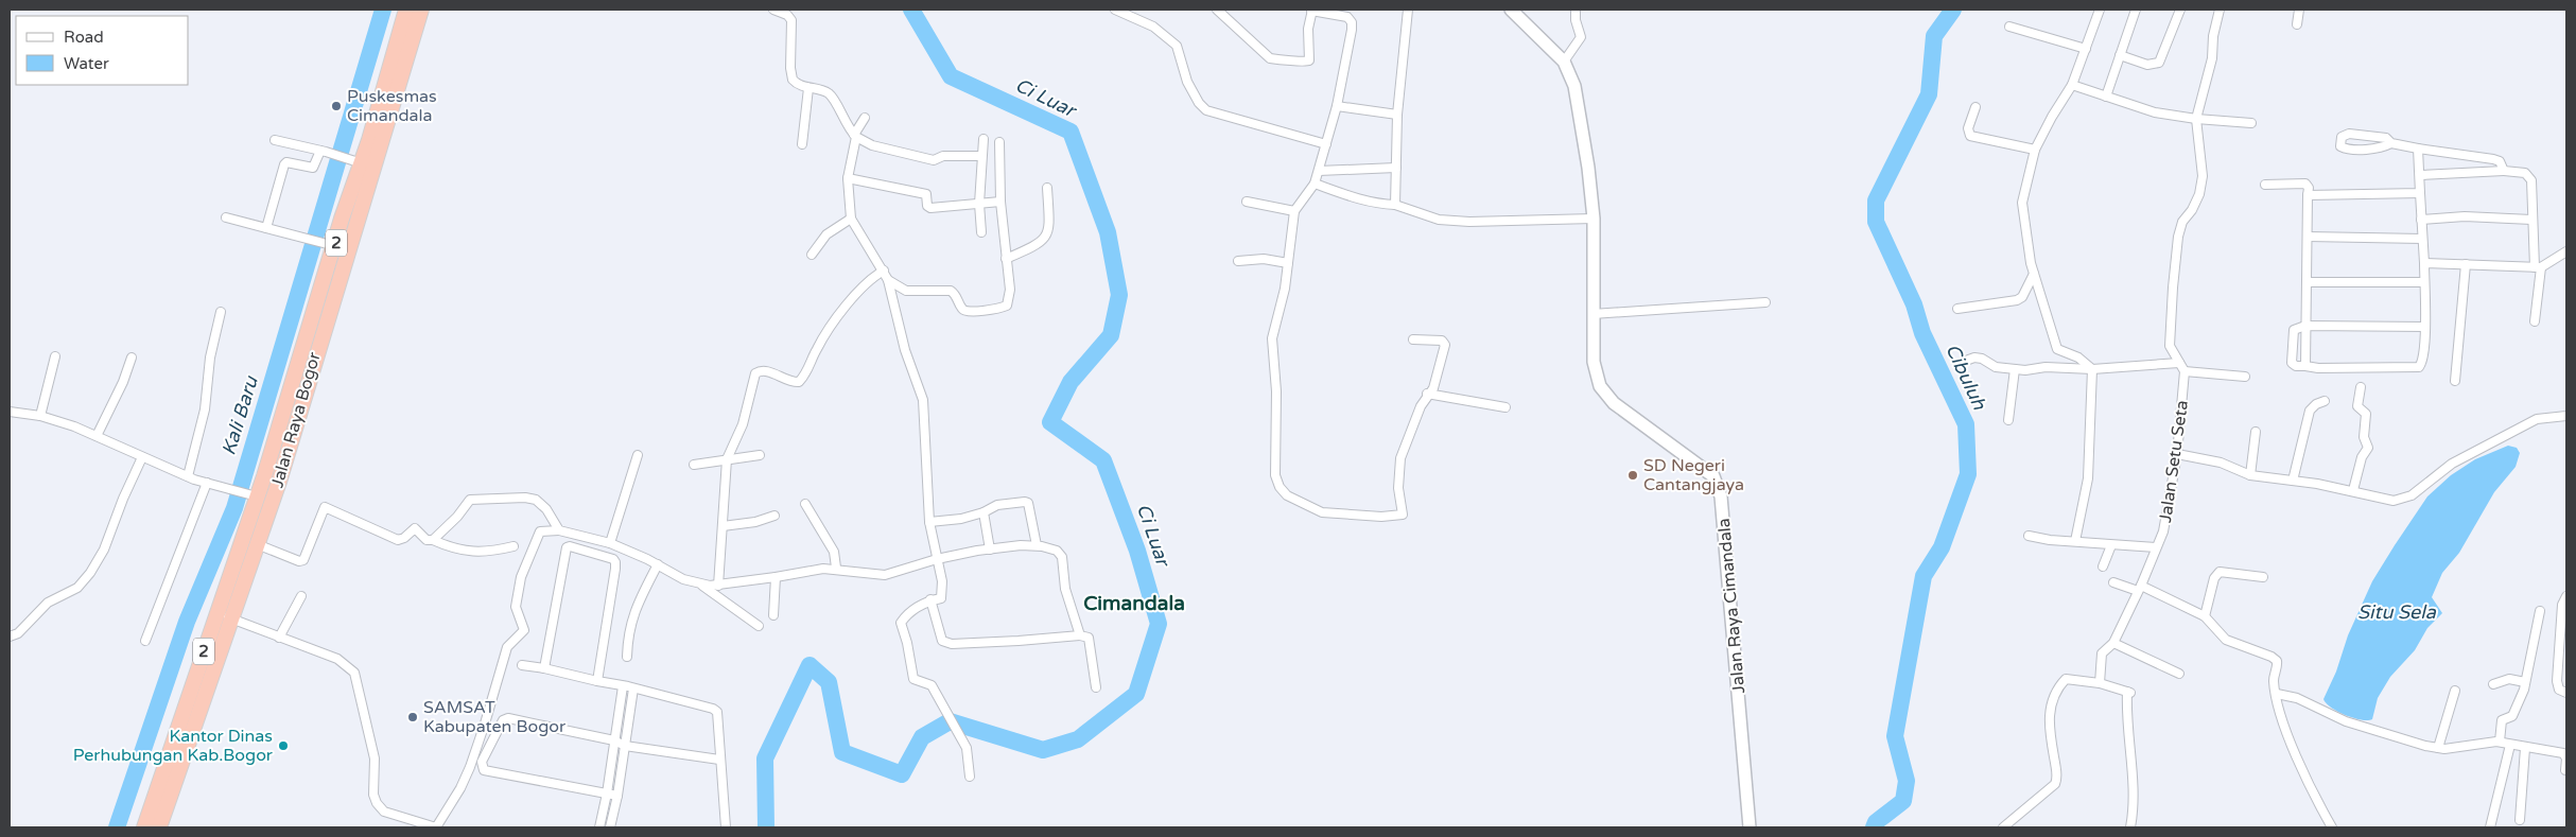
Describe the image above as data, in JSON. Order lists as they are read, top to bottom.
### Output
{
  "streets": {
    "highway": ["2", "Jalan Raya Bogor"],
    "street": ["Jalan Setu Seta", "Jalan Raya Cimandala"]
  },
  "districts": ["Cimandala"],
  "water": [
    "Ci Luar",
    "Cibuluh",
    "Kali Baru",
    "Situ Sela"
  ],
  "places": [
    "Puskesmas Cimandala",
    "SD Negeri Cantangjaya",
    "SAMSAT Kabupaten Bogor",
    "Kantor Dinas Perhubungan Kab.Bogor"
  ],
  "legend": ["Road", "Water"]
}
